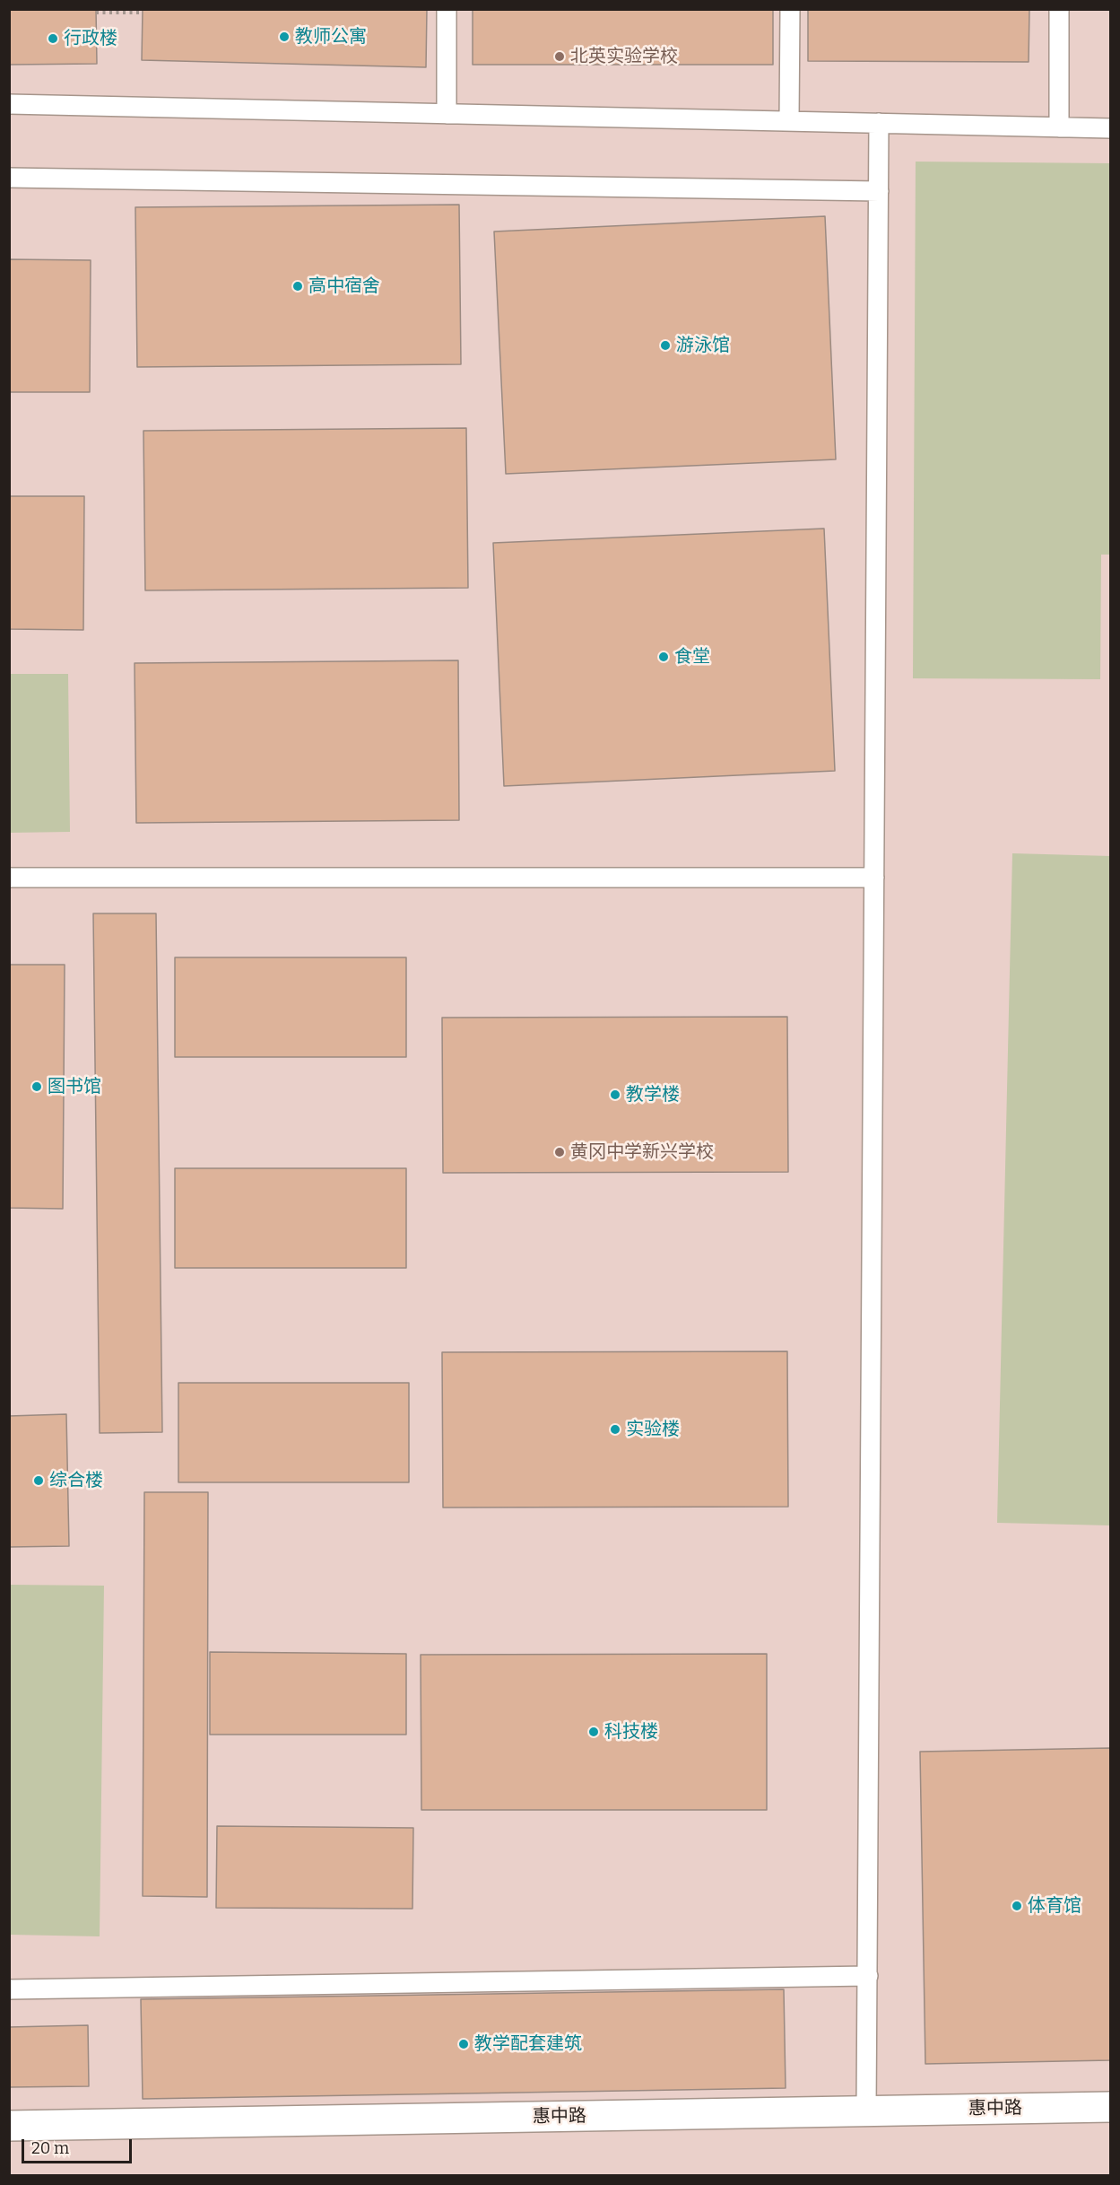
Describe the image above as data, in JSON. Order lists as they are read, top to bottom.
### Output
{
  "streets": {
    "street": ["惠中路"]
  },
  "places": [
    "教师公寓",
    "行政楼",
    "北英实验学校",
    "高中宿舍",
    "游泳馆",
    "食堂",
    "图书馆",
    "教学楼",
    "黄冈中学新兴学校",
    "实验楼",
    "综合楼",
    "科技楼",
    "体育馆",
    "教学配套建筑"
  ],
  "scale_bar": "20 m"
}
